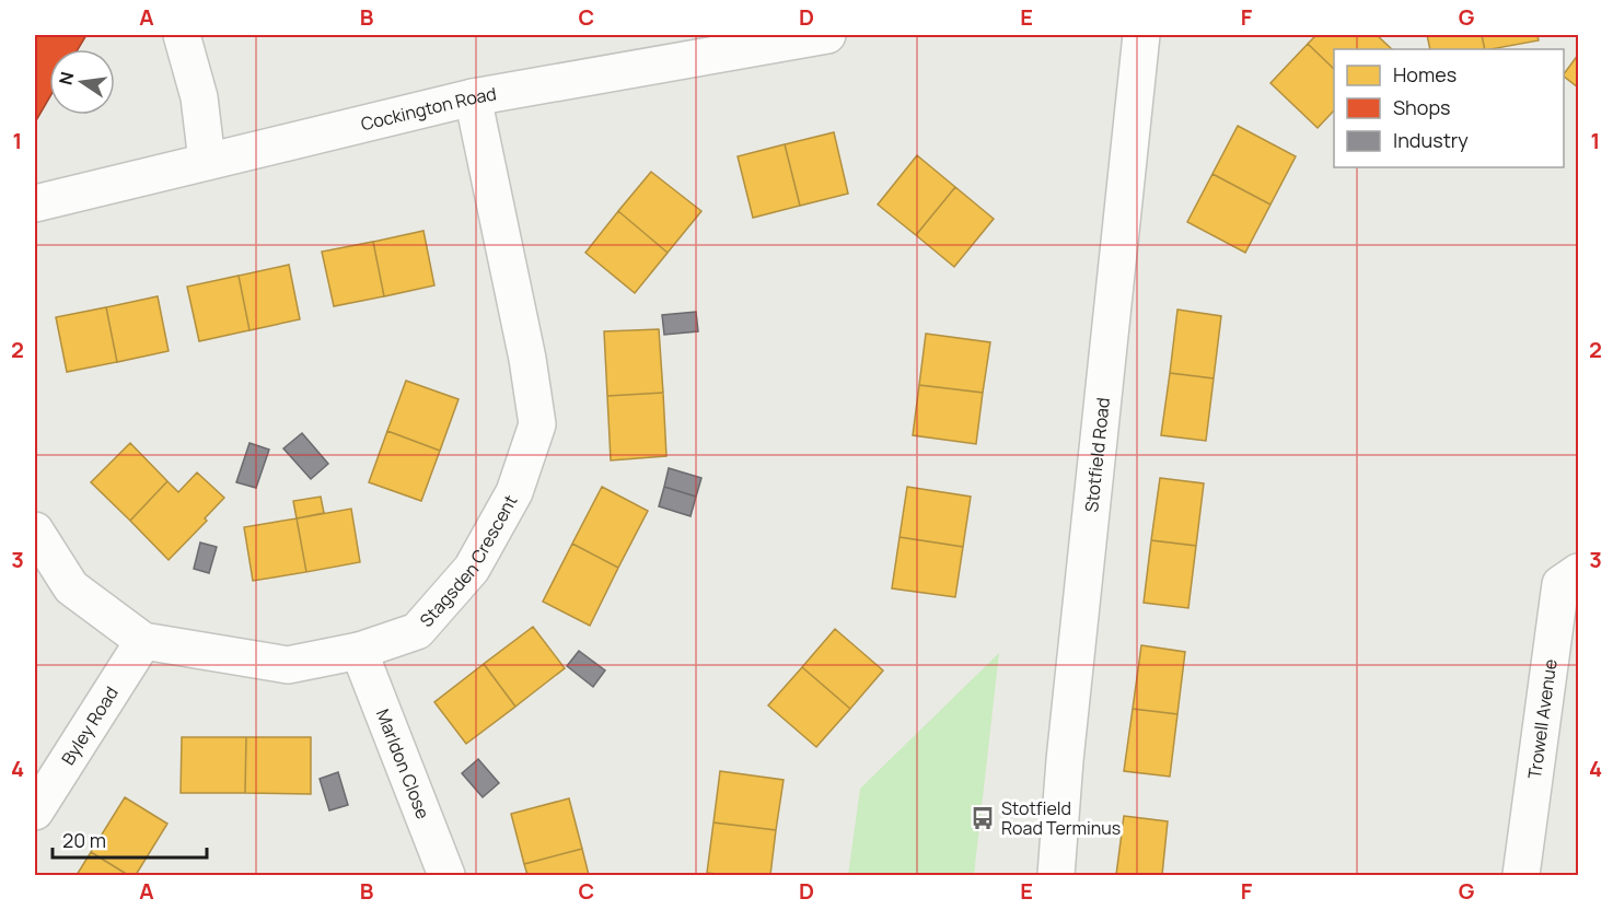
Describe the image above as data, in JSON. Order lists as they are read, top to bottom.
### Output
{
  "streets": {
    "street": [
      "Cockington Road",
      "Stotfield Road",
      "Stagsden Crescent",
      "Trowell Avenue",
      "Byley Road",
      "Marldon Close"
    ]
  },
  "crossings": [
    ["Cockington Road", "Stagsden Crescent"],
    ["Stagsden Crescent", "Byley Road"],
    ["Stagsden Crescent", "Marldon Close"]
  ],
  "places": {
    "bus stop": ["Stotfield Road Terminus"]
  },
  "legend": ["Homes", "Shops", "Industry"],
  "scale_bar": "20 m",
  "north": "left",
  "grid": {
    "columns": [
      "A",
      "B",
      "C",
      "D",
      "E",
      "F",
      "G"
    ],
    "rows": [
      "1",
      "2",
      "3",
      "4"
    ]
  }
}
